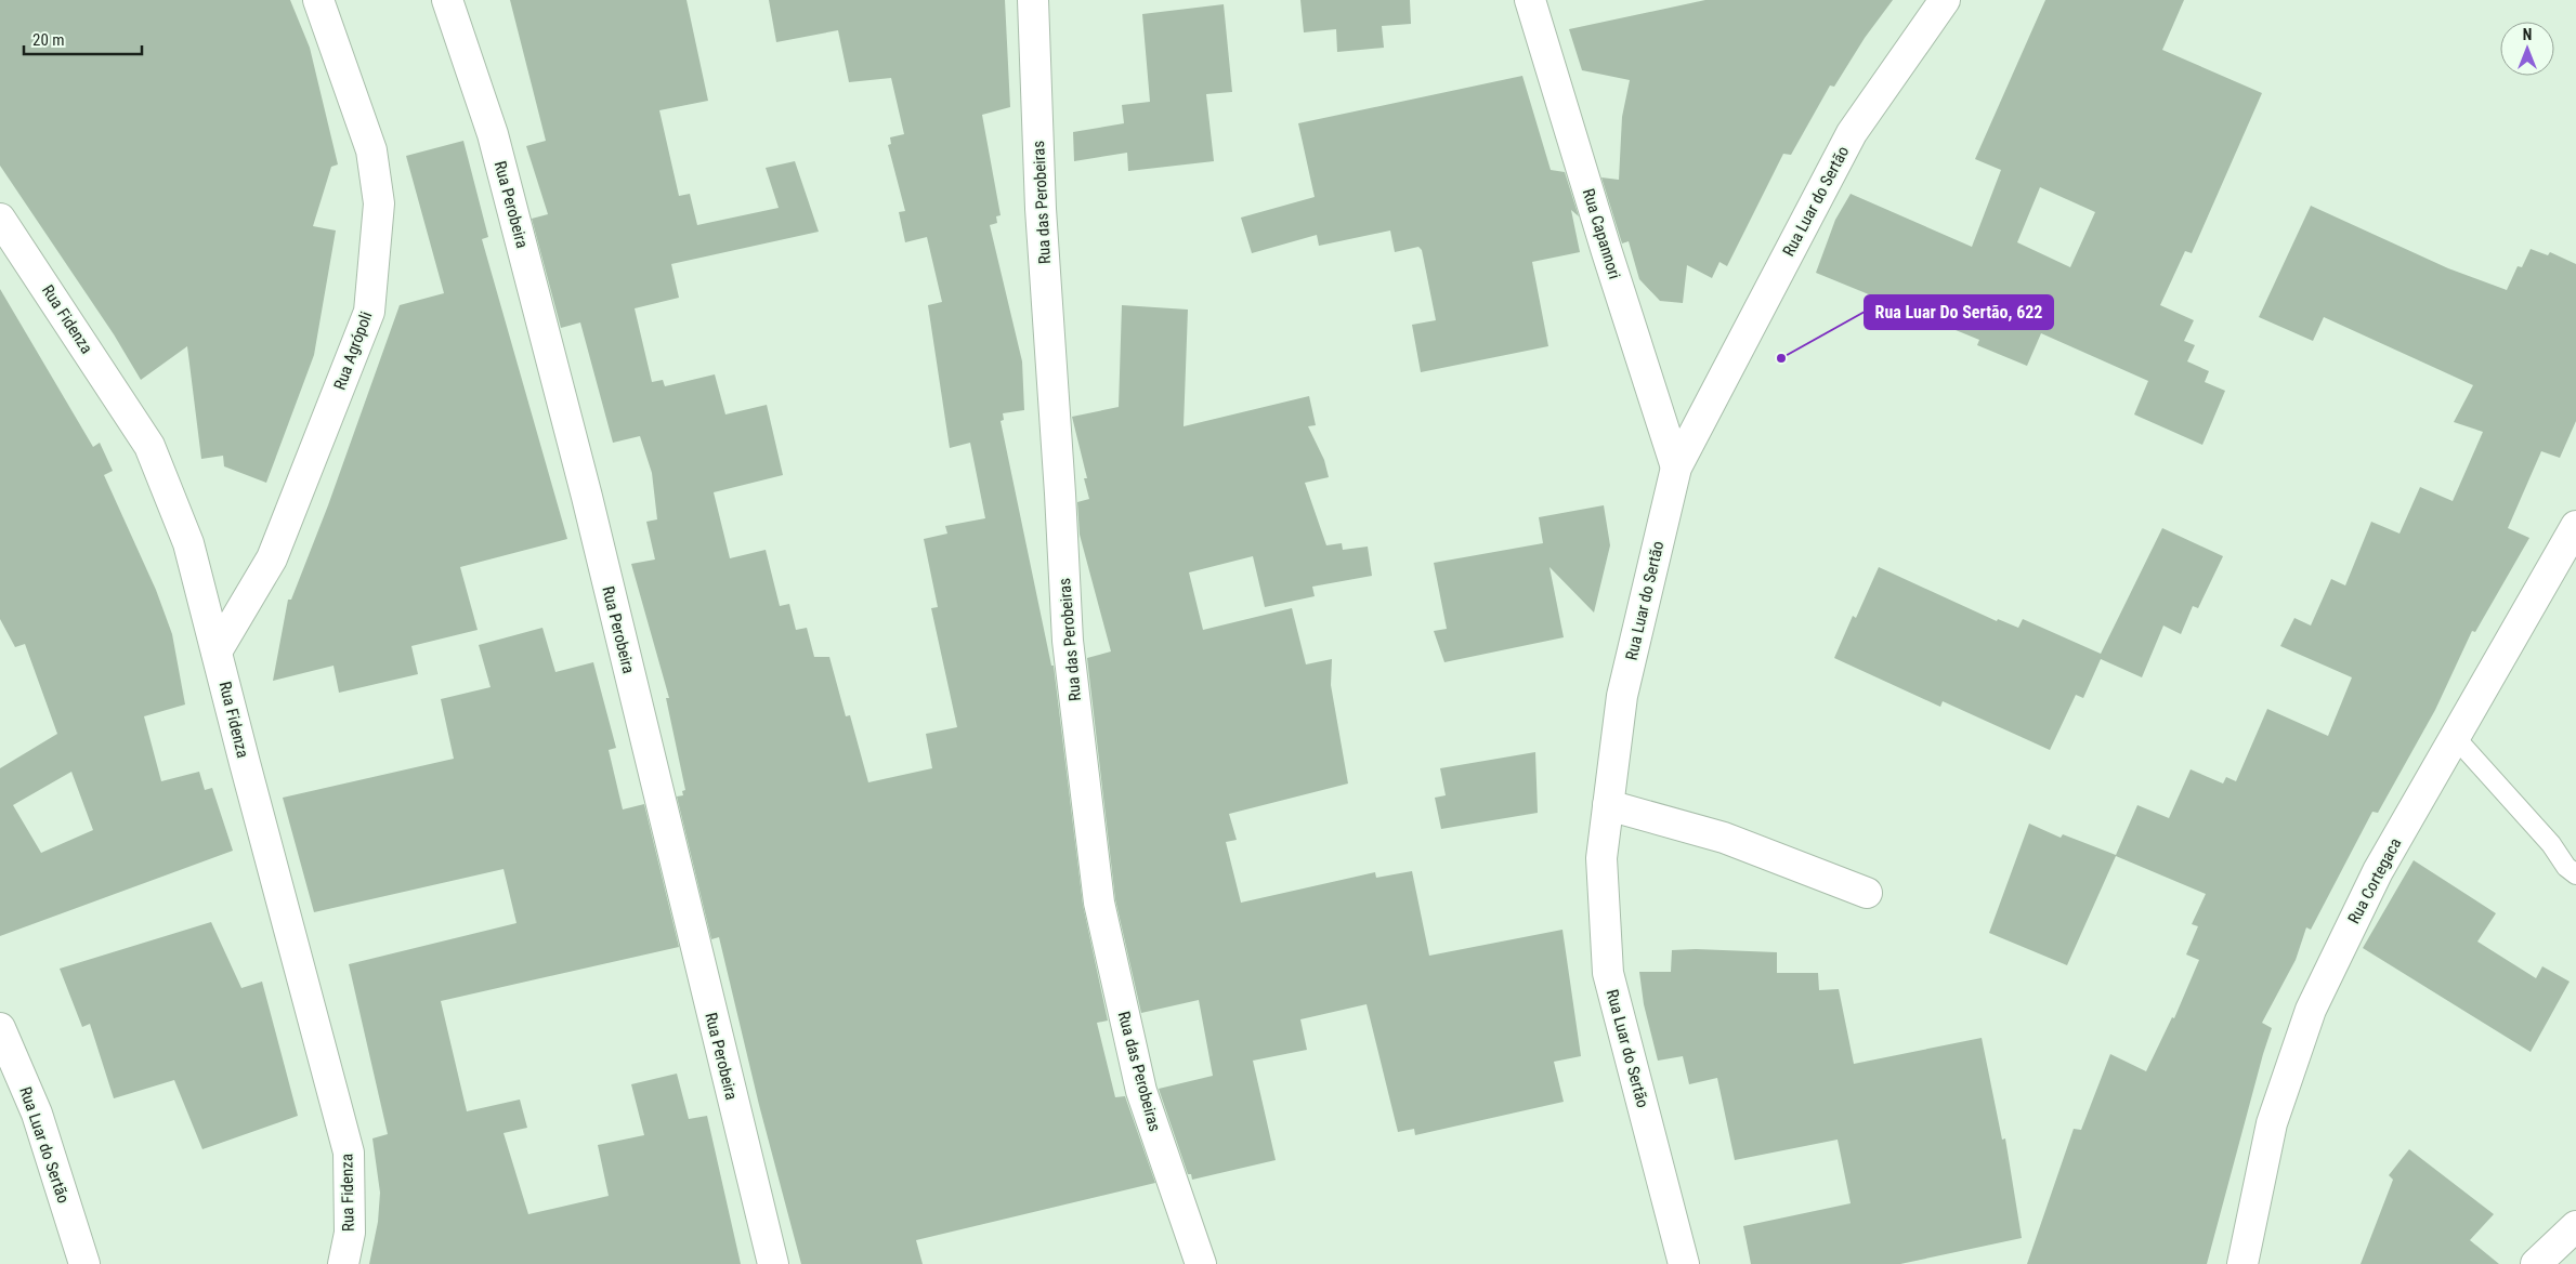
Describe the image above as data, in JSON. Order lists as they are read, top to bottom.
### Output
{
  "streets": {
    "street": [
      "Rua Luar do Sertão",
      "Rua das Perobeiras",
      "Rua Perobeira",
      "Rua Capannori",
      "Rua Fidenza",
      "Rua Agrópoli",
      "Rua Cortegaca"
    ]
  },
  "crossings": [
    ["Rua Luar do Sertão", "Rua Capannori"],
    ["Rua Fidenza", "Rua Agrópoli"]
  ],
  "places": ["Rua Luar Do Sertão, 622"],
  "scale_bar": "20 m",
  "north": "top"
}
